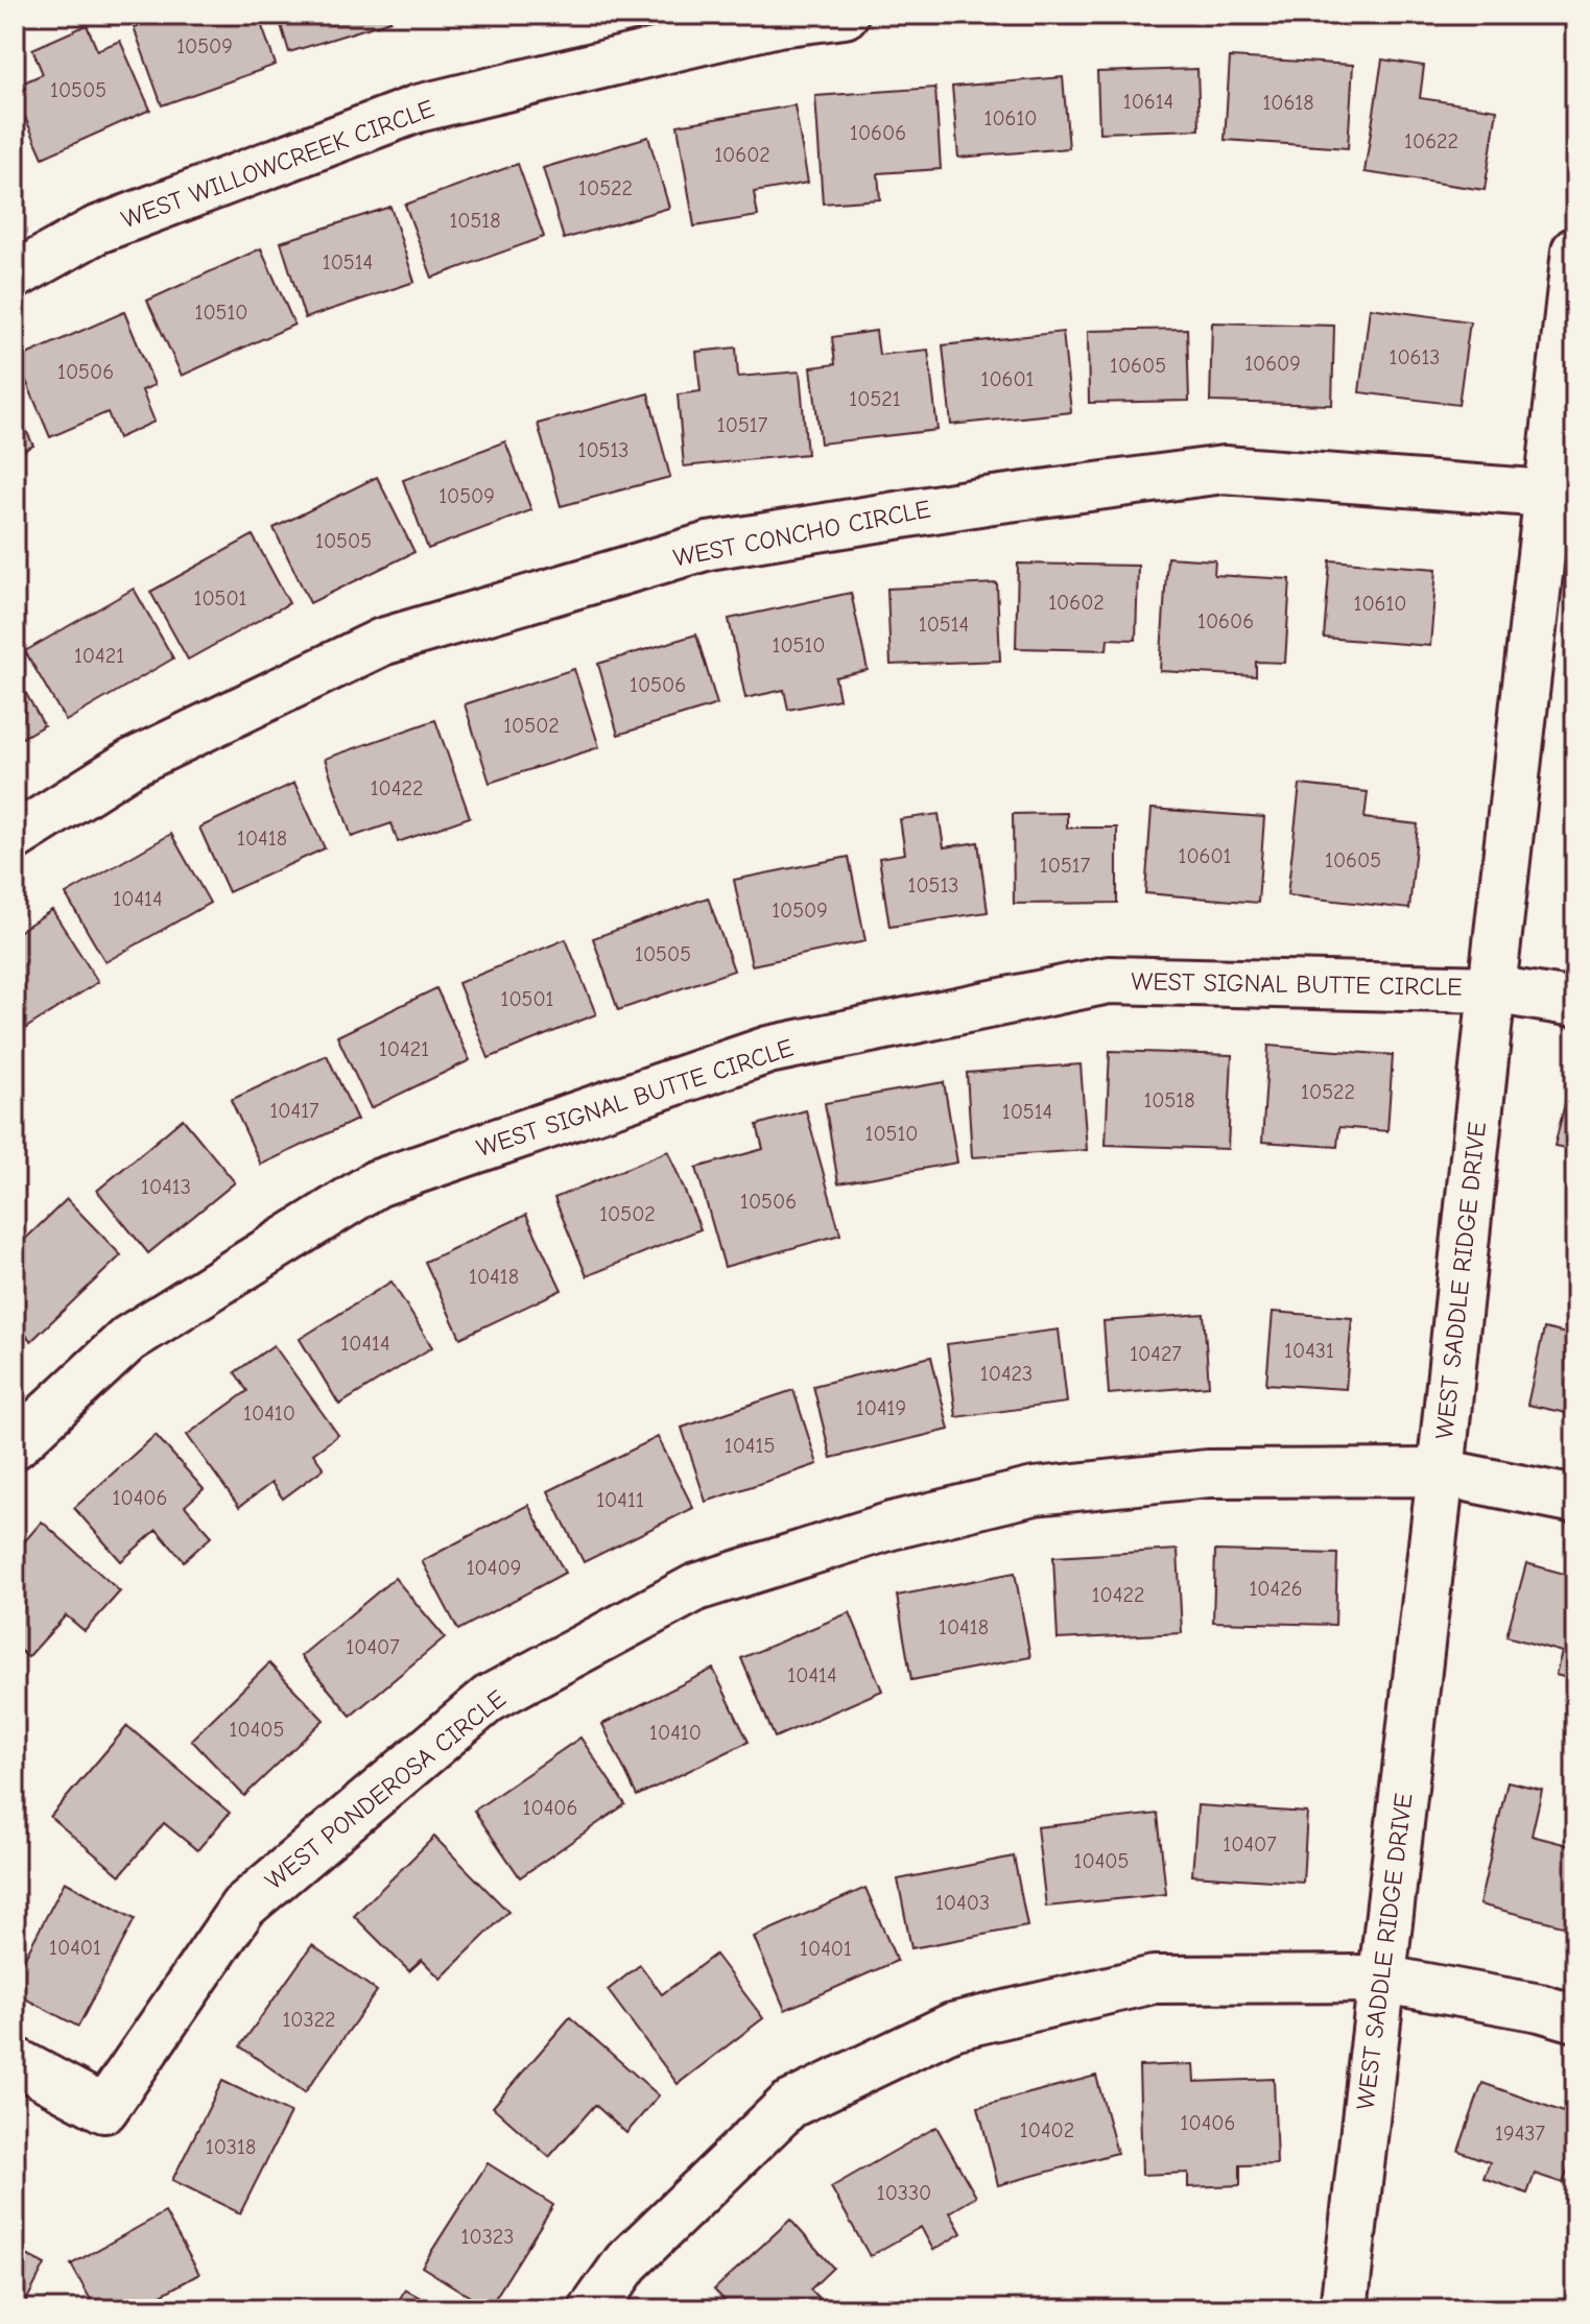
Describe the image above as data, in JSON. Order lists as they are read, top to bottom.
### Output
{
  "streets": {
    "street": [
      "WEST WILLOWCREEK CIRCLE",
      "WEST CONCHO CIRCLE",
      "WEST SIGNAL BUTTE CIRCLE",
      "WEST SADDLE RIDGE DRIVE",
      "WEST PONDEROSA CIRCLE"
    ]
  },
  "crossings": [
    ["WEST CONCHO CIRCLE", "WEST SADDLE RIDGE DRIVE"],
    ["WEST SIGNAL BUTTE CIRCLE", "WEST SADDLE RIDGE DRIVE"],
    ["WEST SADDLE RIDGE DRIVE", "WEST PONDEROSA CIRCLE"]
  ],
  "house_numbers": [
    "10509",
    "10505",
    "10614",
    "10618",
    "10610",
    "10606",
    "10622",
    "10602",
    "10522",
    "10518",
    "10514",
    "10510",
    "10613",
    "10609",
    "10605",
    "10506",
    "10601",
    "10521",
    "10517",
    "10513",
    "10509",
    "10505",
    "10501",
    "10602",
    "10610",
    "10606",
    "10514",
    "10510",
    "10421",
    "10506",
    "10502",
    "10422",
    "10418",
    "10601",
    "10605",
    "10517",
    "10513",
    "10414",
    "10509",
    "10505",
    "10501",
    "10421",
    "10522",
    "10518",
    "10417",
    "10514",
    "10510",
    "10413",
    "10506",
    "10502",
    "10418",
    "10414",
    "10431",
    "10427",
    "10423",
    "10419",
    "10410",
    "10415",
    "10406",
    "10411",
    "10409",
    "10426",
    "10422",
    "10418",
    "10407",
    "10414",
    "10405",
    "10410",
    "10406",
    "10407",
    "10405",
    "10403",
    "10401",
    "10401",
    "10322",
    "10406",
    "10402",
    "19437",
    "10318",
    "10330",
    "10323"
  ]
}
